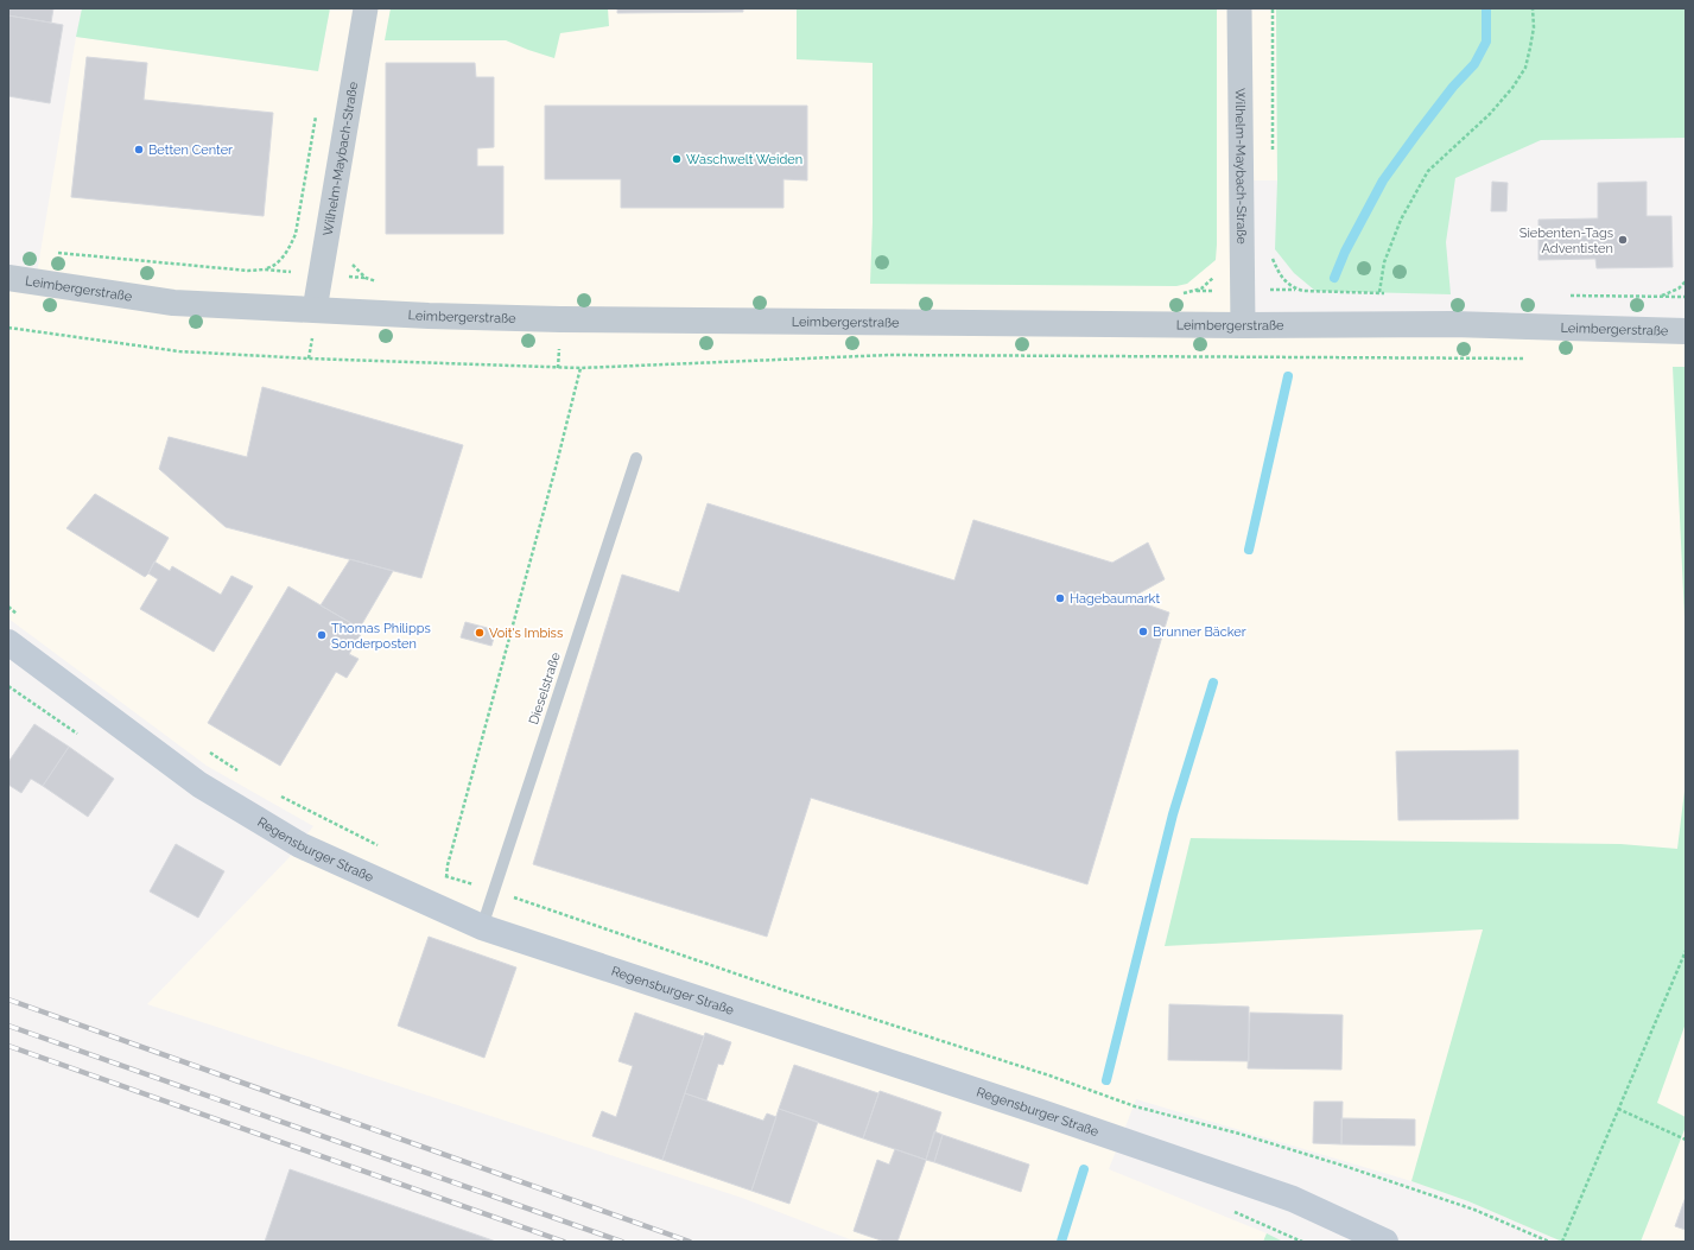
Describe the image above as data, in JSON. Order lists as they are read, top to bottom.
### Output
{
  "streets": {
    "main road": ["Regensburger Straße"],
    "street": ["Wilhelm-Maybach-Straße", "Leimbergerstraße"],
    "lane": ["Dieselstraße"]
  },
  "crossings": [
    ["Wilhelm-Maybach-Straße", "Leimbergerstraße"],
    ["Dieselstraße", "Regensburger Straße"]
  ],
  "places": [
    "Betten Center",
    "Waschwelt Weiden",
    "Siebenten-Tags Adventisten",
    "Hagebaumarkt",
    "Brunner Bäcker",
    "Voit's Imbiss",
    "Thomas Philipps Sonderposten"
  ]
}
